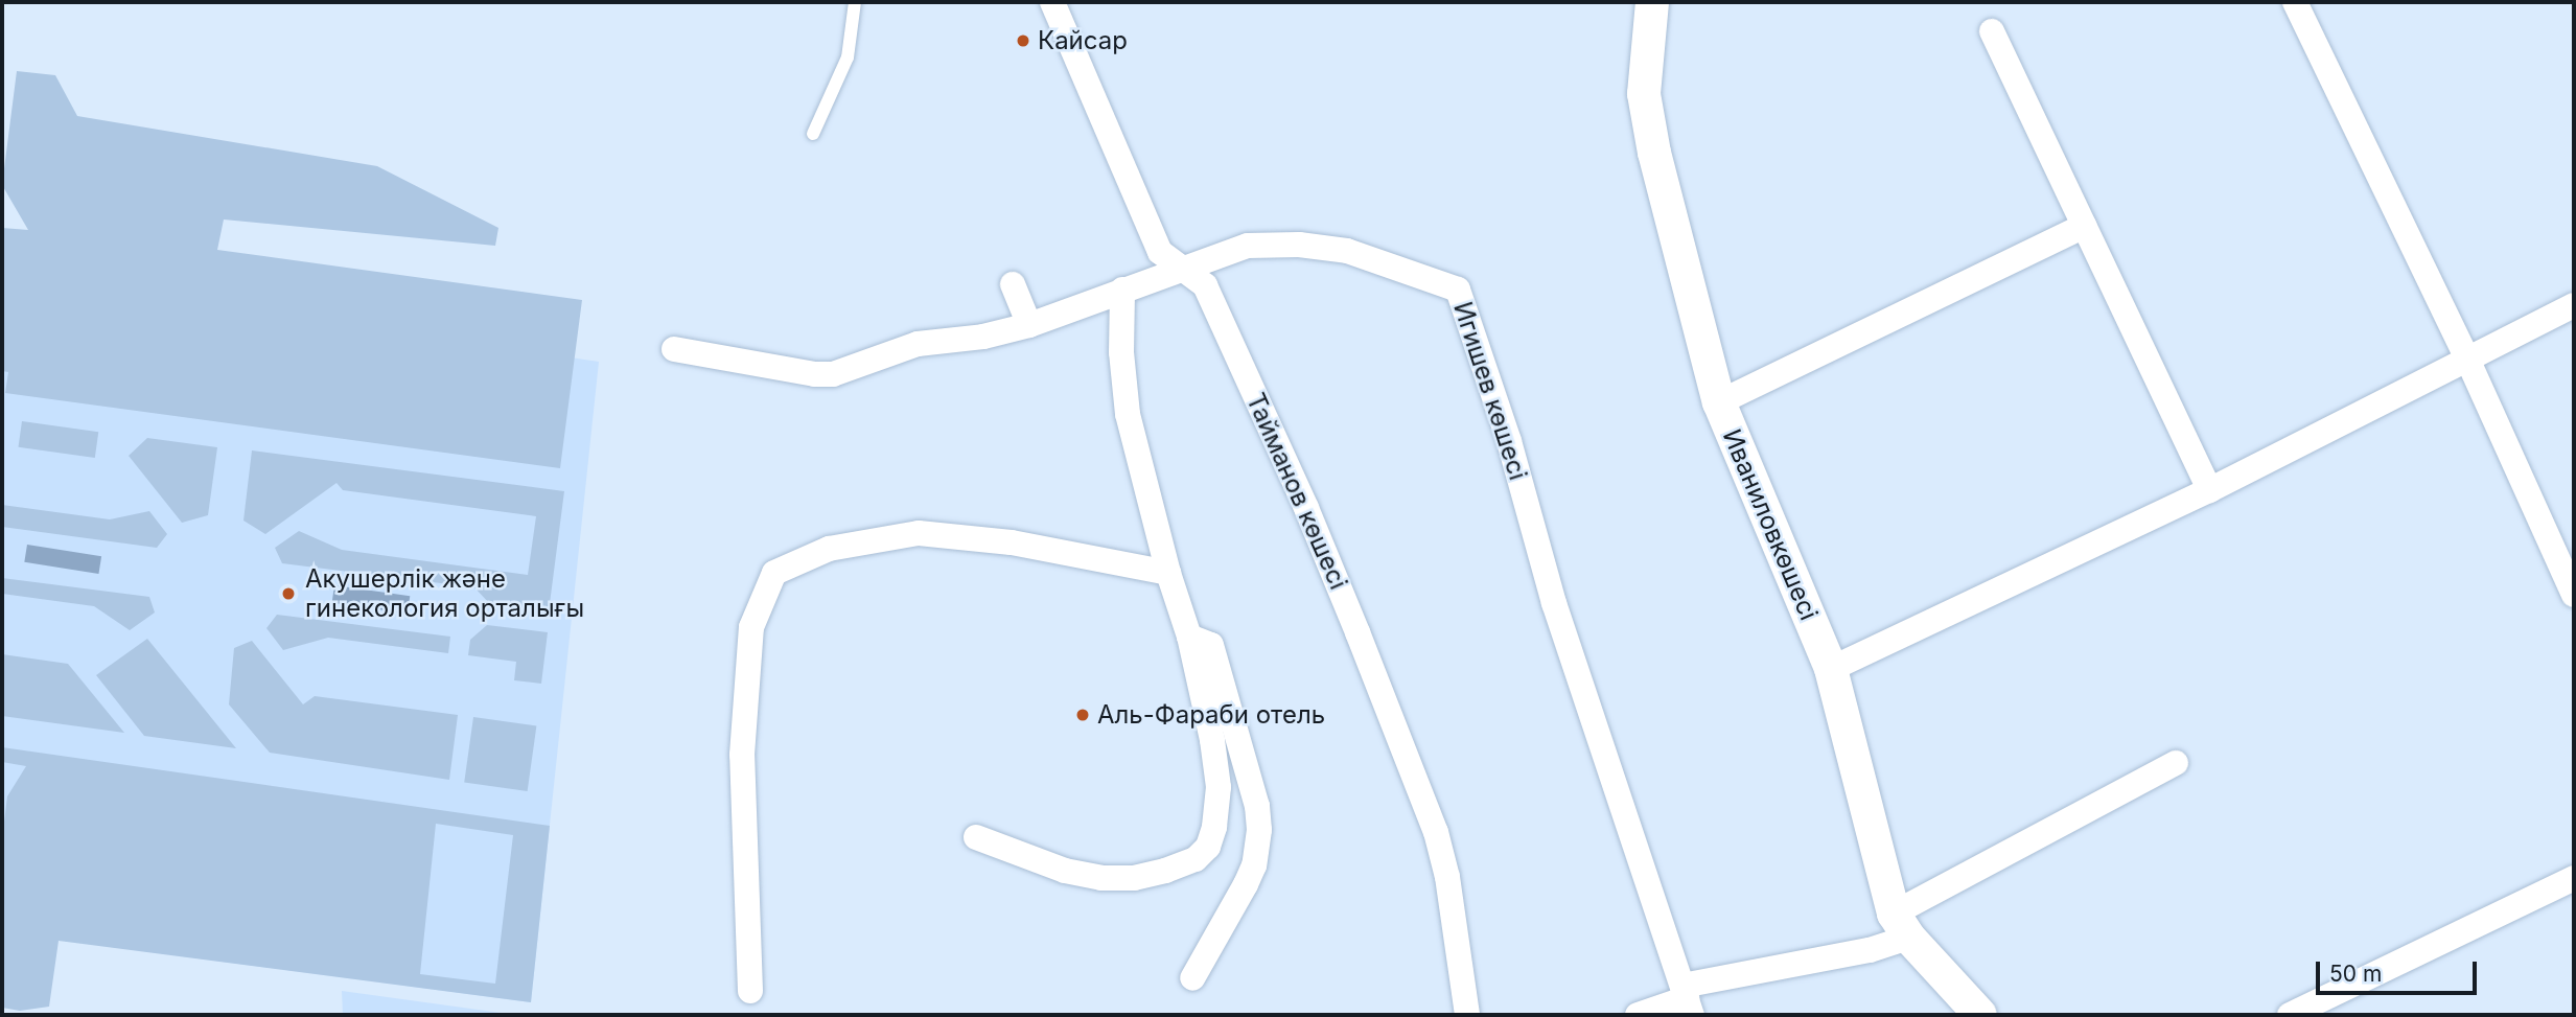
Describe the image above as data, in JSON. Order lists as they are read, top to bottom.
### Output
{
  "streets": {
    "street": ["Игишев көшесі", "Тайманов көшесі", "Иваниловкөшесі"]
  },
  "crossings": [
    ["Игишев көшесі", "Тайманов көшесі"]
  ],
  "places": ["Кайсар", "Акушерлік және гинекология орталығы", "Аль-Фараби отель"],
  "scale_bar": "50 m"
}
